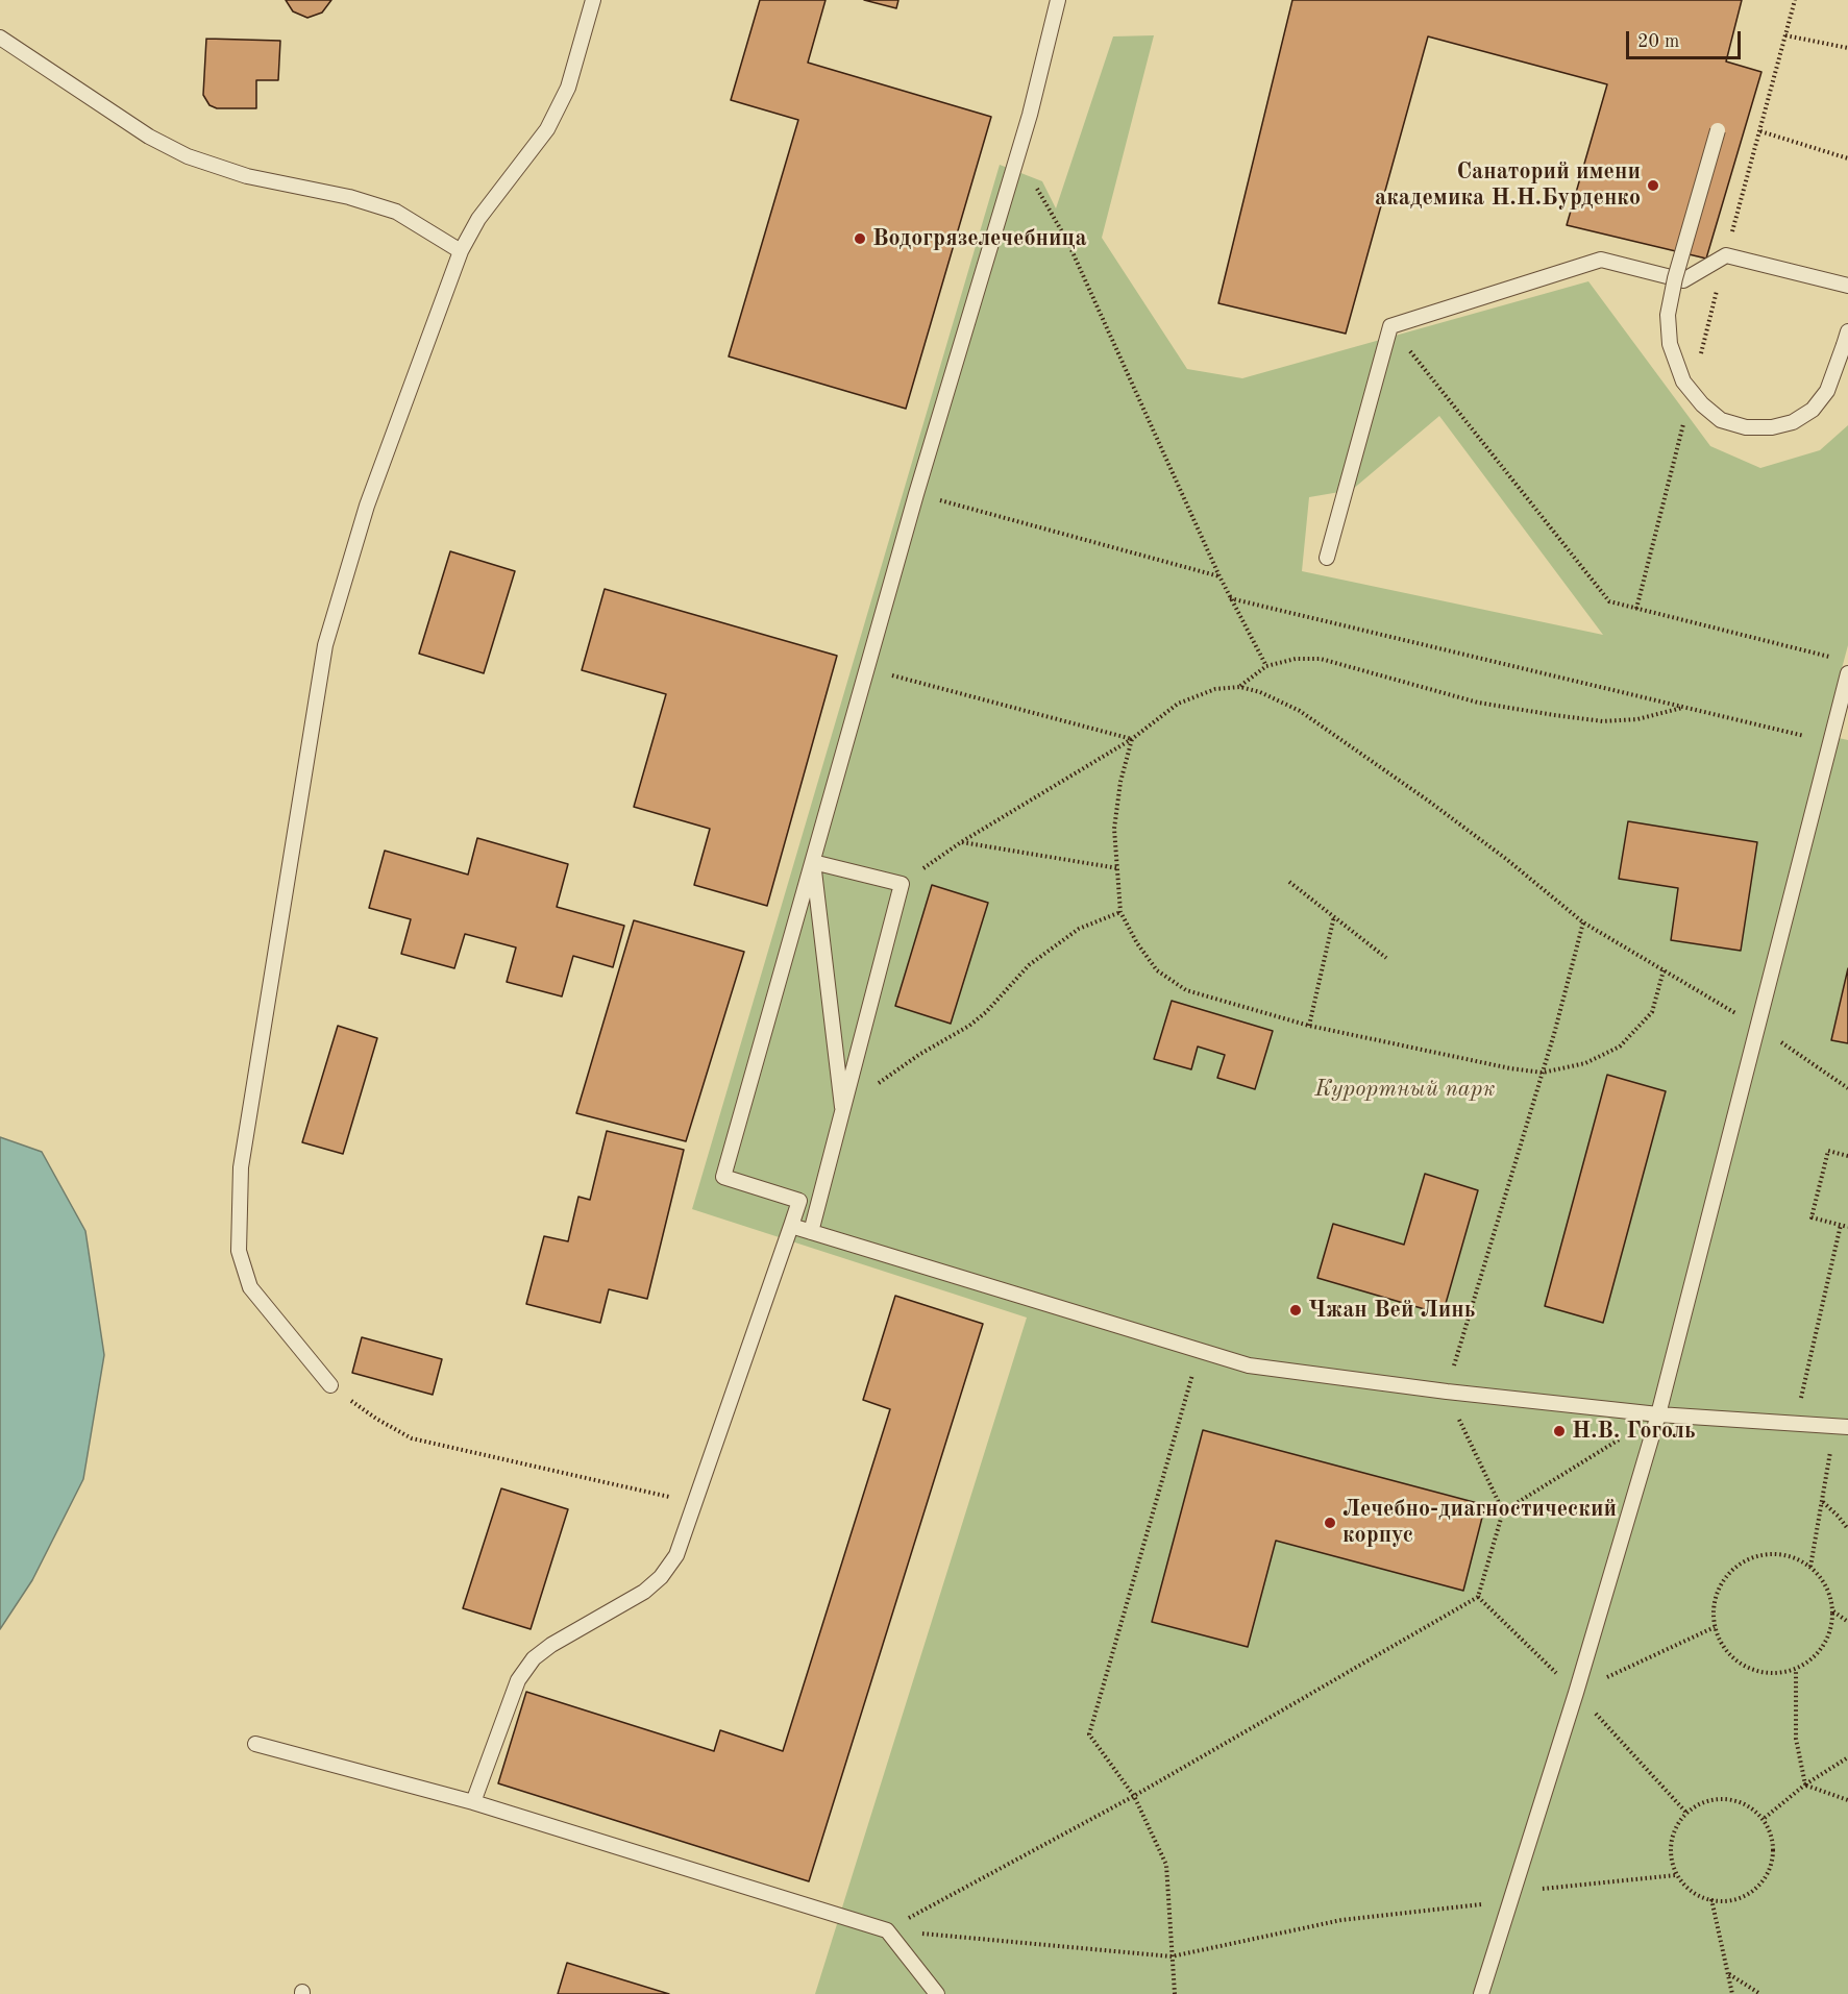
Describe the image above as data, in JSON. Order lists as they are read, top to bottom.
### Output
{
  "parks": ["Курортный парк"],
  "places": [
    "Санаторий имени академика Н.Н.Бурденко",
    "Водогрязелечебница",
    "Чжан Вей Линь",
    "Н.В. Гоголь",
    "Лечебно-диагностический корпус"
  ],
  "scale_bar": "20 m"
}
